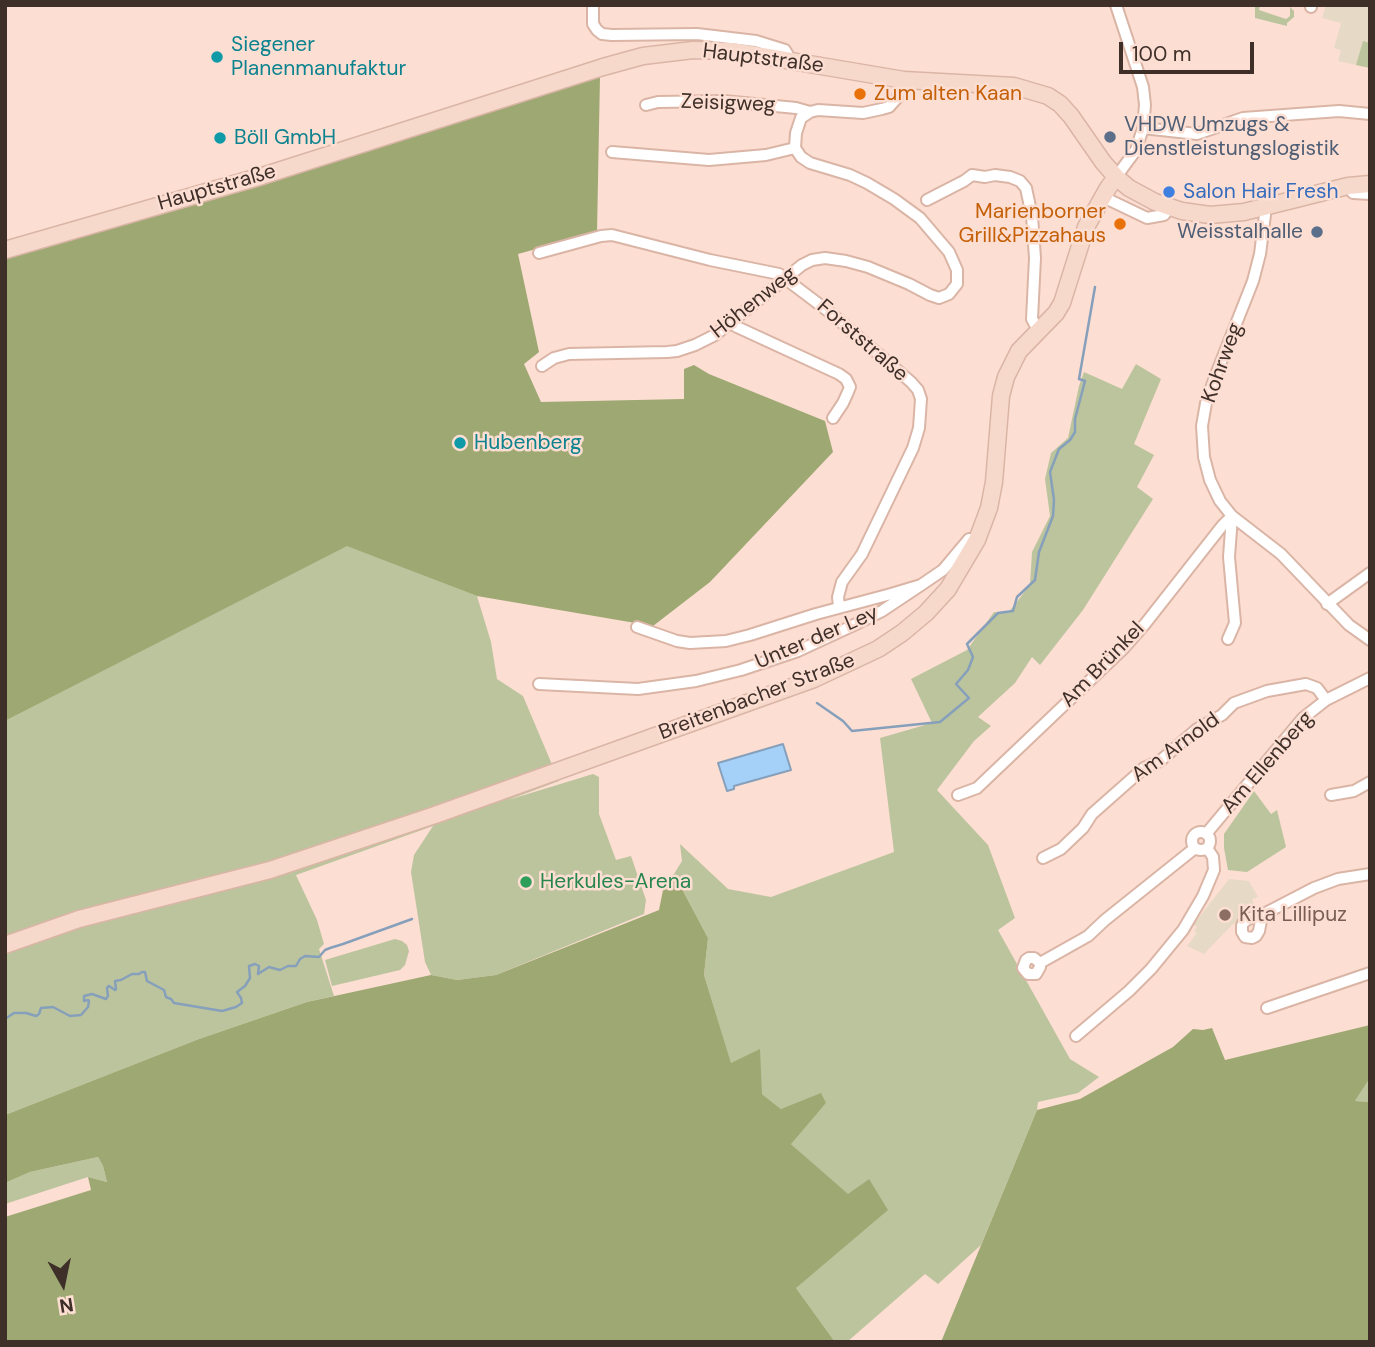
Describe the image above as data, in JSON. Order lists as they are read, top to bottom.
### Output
{
  "streets": {
    "street": [
      "Hauptstraße",
      "Zeisigweg",
      "Höhenweg",
      "Forststraße",
      "Kohrweg",
      "Unter der Ley",
      "Am Brünkel",
      "Breitenbacher Straße",
      "Am Arnold",
      "Am Ellenberg"
    ]
  },
  "crossings": [
    ["Hauptstraße", "Kohrweg"],
    ["Hauptstraße", "Breitenbacher Straße"],
    ["Höhenweg", "Forststraße"],
    ["Kohrweg", "Am Brünkel"],
    ["Unter der Ley", "Breitenbacher Straße"],
    ["Am Arnold", "Am Ellenberg"]
  ],
  "places": [
    "Siegener Planenmanufaktur",
    "Zum alten Kaan",
    "VHDW Umzugs & Dienstleistungslogistik",
    "Böll GmbH",
    "Salon Hair Fresh",
    "Marienborner Grill&Pizzahaus",
    "Weisstalhalle",
    "Hubenberg",
    "Herkules-Arena",
    "Kita Lillipuz"
  ],
  "scale_bar": "100 m",
  "north": "bottom"
}
